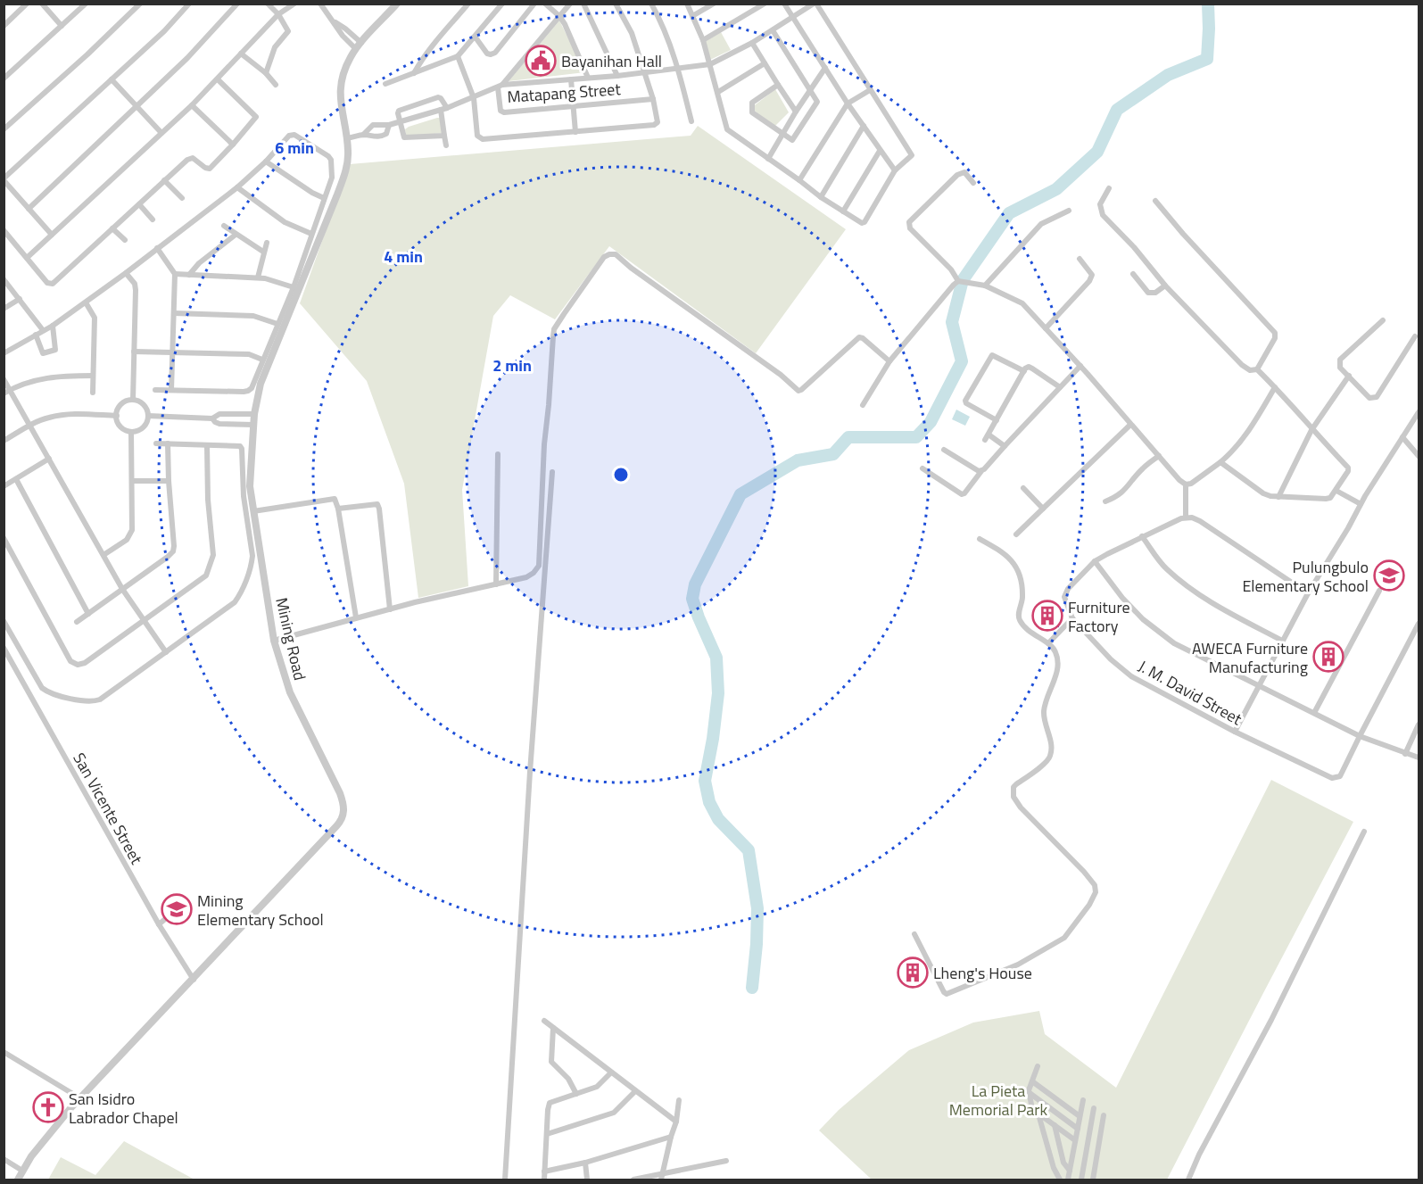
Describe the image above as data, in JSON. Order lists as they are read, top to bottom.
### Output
{
  "streets": {
    "street": [
      "Matapang Street",
      "Mining Road",
      "J. M. David Street",
      "San Vicente Street"
    ]
  },
  "crossings": [
    ["Mining Road", "San Vicente Street"]
  ],
  "parks": ["La Pieta Memorial Park"],
  "places": {
    "public building": ["Bayanihan Hall"],
    "school or university": ["Pulungbulo Elementary School", "Mining Elementary School"],
    "building": ["Furniture Factory", "AWECA Furniture Manufacturing", "Lheng's House"],
    "church": ["San Isidro Labrador Chapel"]
  },
  "rings": ["6 min", "4 min", "2 min"]
}
